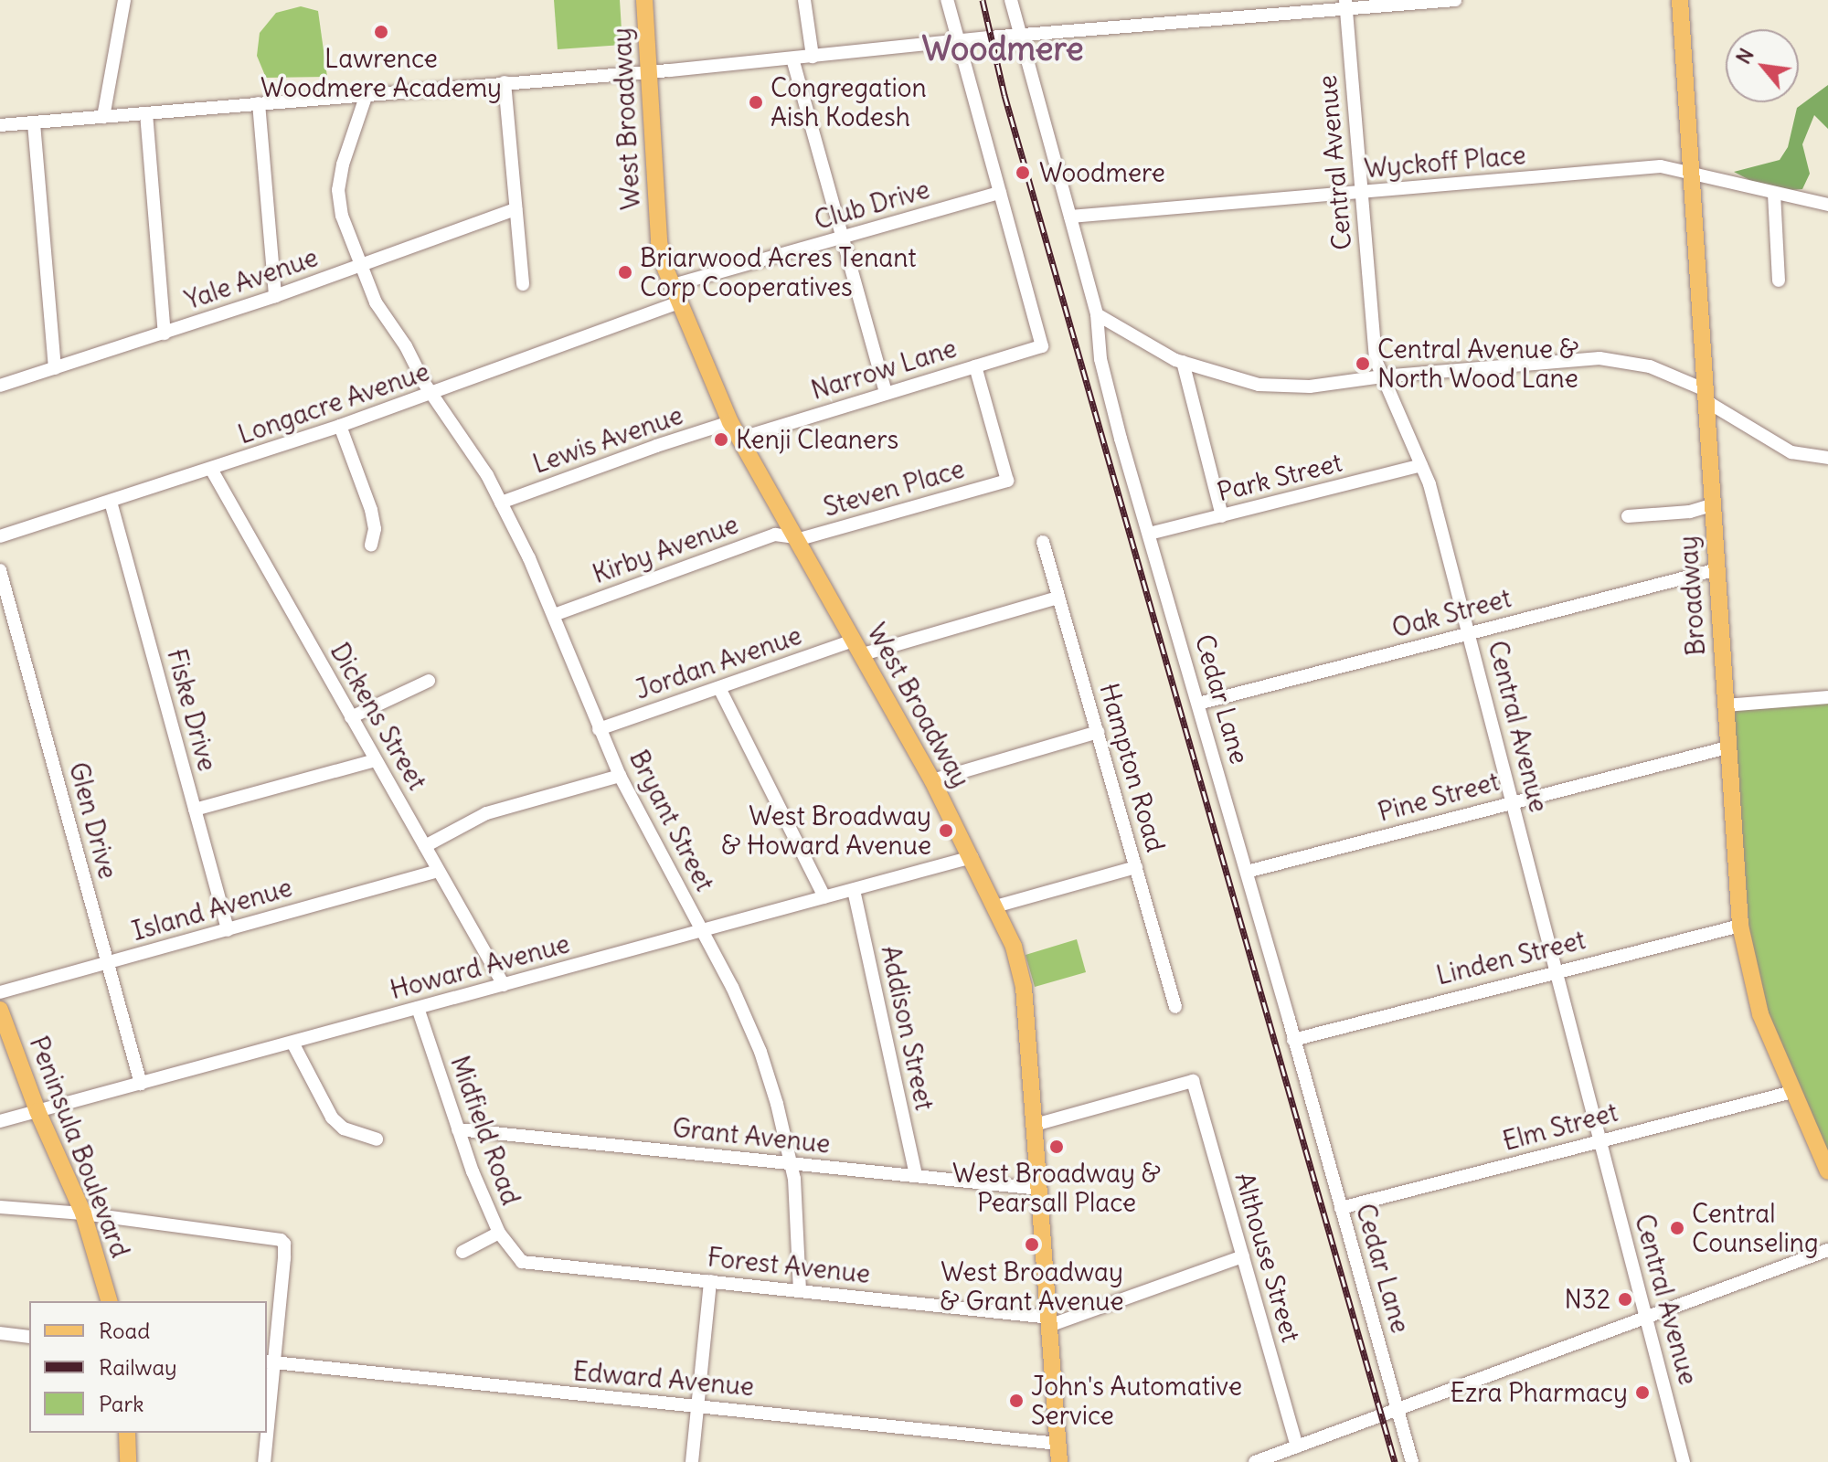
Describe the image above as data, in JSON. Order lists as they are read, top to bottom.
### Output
{
  "streets": {
    "main road": ["West Broadway", "Broadway", "Peninsula Boulevard"],
    "street": [
      "Wyckoff Place",
      "Central Avenue",
      "Club Drive",
      "Yale Avenue",
      "Narrow Lane",
      "Longacre Avenue",
      "Lewis Avenue",
      "Park Street",
      "Steven Place",
      "Kirby Avenue",
      "Oak Street",
      "Jordan Avenue",
      "Cedar Lane",
      "Fiske Drive",
      "Dickens Street",
      "Hampton Road",
      "Pine Street",
      "Glen Drive",
      "Bryant Street",
      "Island Avenue",
      "Linden Street",
      "Howard Avenue",
      "Addison Street",
      "Elm Street",
      "Midfield Road",
      "Grant Avenue",
      "Althouse Street",
      "Forest Avenue",
      "Edward Avenue"
    ]
  },
  "crossings": [
    ["West Broadway", "Club Drive"],
    ["West Broadway", "Narrow Lane"],
    ["West Broadway", "Longacre Avenue"],
    ["West Broadway", "Lewis Avenue"],
    ["West Broadway", "Steven Place"],
    ["West Broadway", "Kirby Avenue"],
    ["West Broadway", "Jordan Avenue"],
    ["West Broadway", "Howard Avenue"],
    ["West Broadway", "Grant Avenue"],
    ["West Broadway", "Althouse Street"],
    ["West Broadway", "Forest Avenue"],
    ["West Broadway", "Edward Avenue"],
    ["Wyckoff Place", "Central Avenue"],
    ["Wyckoff Place", "Broadway"],
    ["Wyckoff Place", "Cedar Lane"],
    ["Central Avenue", "Park Street"],
    ["Central Avenue", "Oak Street"],
    ["Central Avenue", "Pine Street"],
    ["Central Avenue", "Linden Street"],
    ["Central Avenue", "Elm Street"],
    ["Club Drive", "Narrow Lane"],
    ["Yale Avenue", "Bryant Street"],
    ["Narrow Lane", "Steven Place"],
    ["Longacre Avenue", "Fiske Drive"],
    ["Longacre Avenue", "Dickens Street"],
    ["Longacre Avenue", "Bryant Street"],
    ["Lewis Avenue", "Bryant Street"],
    ["Park Street", "Cedar Lane"],
    ["Steven Place", "Kirby Avenue"],
    ["Kirby Avenue", "Bryant Street"],
    ["Broadway", "Oak Street"],
    ["Broadway", "Pine Street"],
    ["Broadway", "Linden Street"],
    ["Broadway", "Elm Street"],
    ["Oak Street", "Cedar Lane"],
    ["Jordan Avenue", "Hampton Road"],
    ["Jordan Avenue", "Bryant Street"],
    ["Cedar Lane", "Pine Street"],
    ["Cedar Lane", "Linden Street"],
    ["Cedar Lane", "Elm Street"],
    ["Fiske Drive", "Island Avenue"],
    ["Dickens Street", "Island Avenue"],
    ["Dickens Street", "Howard Avenue"],
    ["Glen Drive", "Island Avenue"],
    ["Glen Drive", "Howard Avenue"],
    ["Bryant Street", "Howard Avenue"],
    ["Bryant Street", "Grant Avenue"],
    ["Bryant Street", "Forest Avenue"],
    ["Howard Avenue", "Addison Street"],
    ["Howard Avenue", "Midfield Road"],
    ["Howard Avenue", "Peninsula Boulevard"],
    ["Addison Street", "Grant Avenue"],
    ["Midfield Road", "Grant Avenue"],
    ["Midfield Road", "Forest Avenue"]
  ],
  "districts": ["Woodmere"],
  "places": [
    "Lawrence Woodmere Academy",
    "Congregation Aish Kodesh",
    "Woodmere",
    "Briarwood Acres Tenant Corp Cooperatives",
    "Central Avenue & North Wood Lane",
    "Kenji Cleaners",
    "West Broadway & Howard Avenue",
    "West Broadway & Pearsall Place",
    "Central Counseling",
    "West Broadway & Grant Avenue",
    "N32",
    "Ezra Pharmacy",
    "John's Automative Service"
  ],
  "legend": ["Road", "Railway", "Park"],
  "north": "top left"
}
